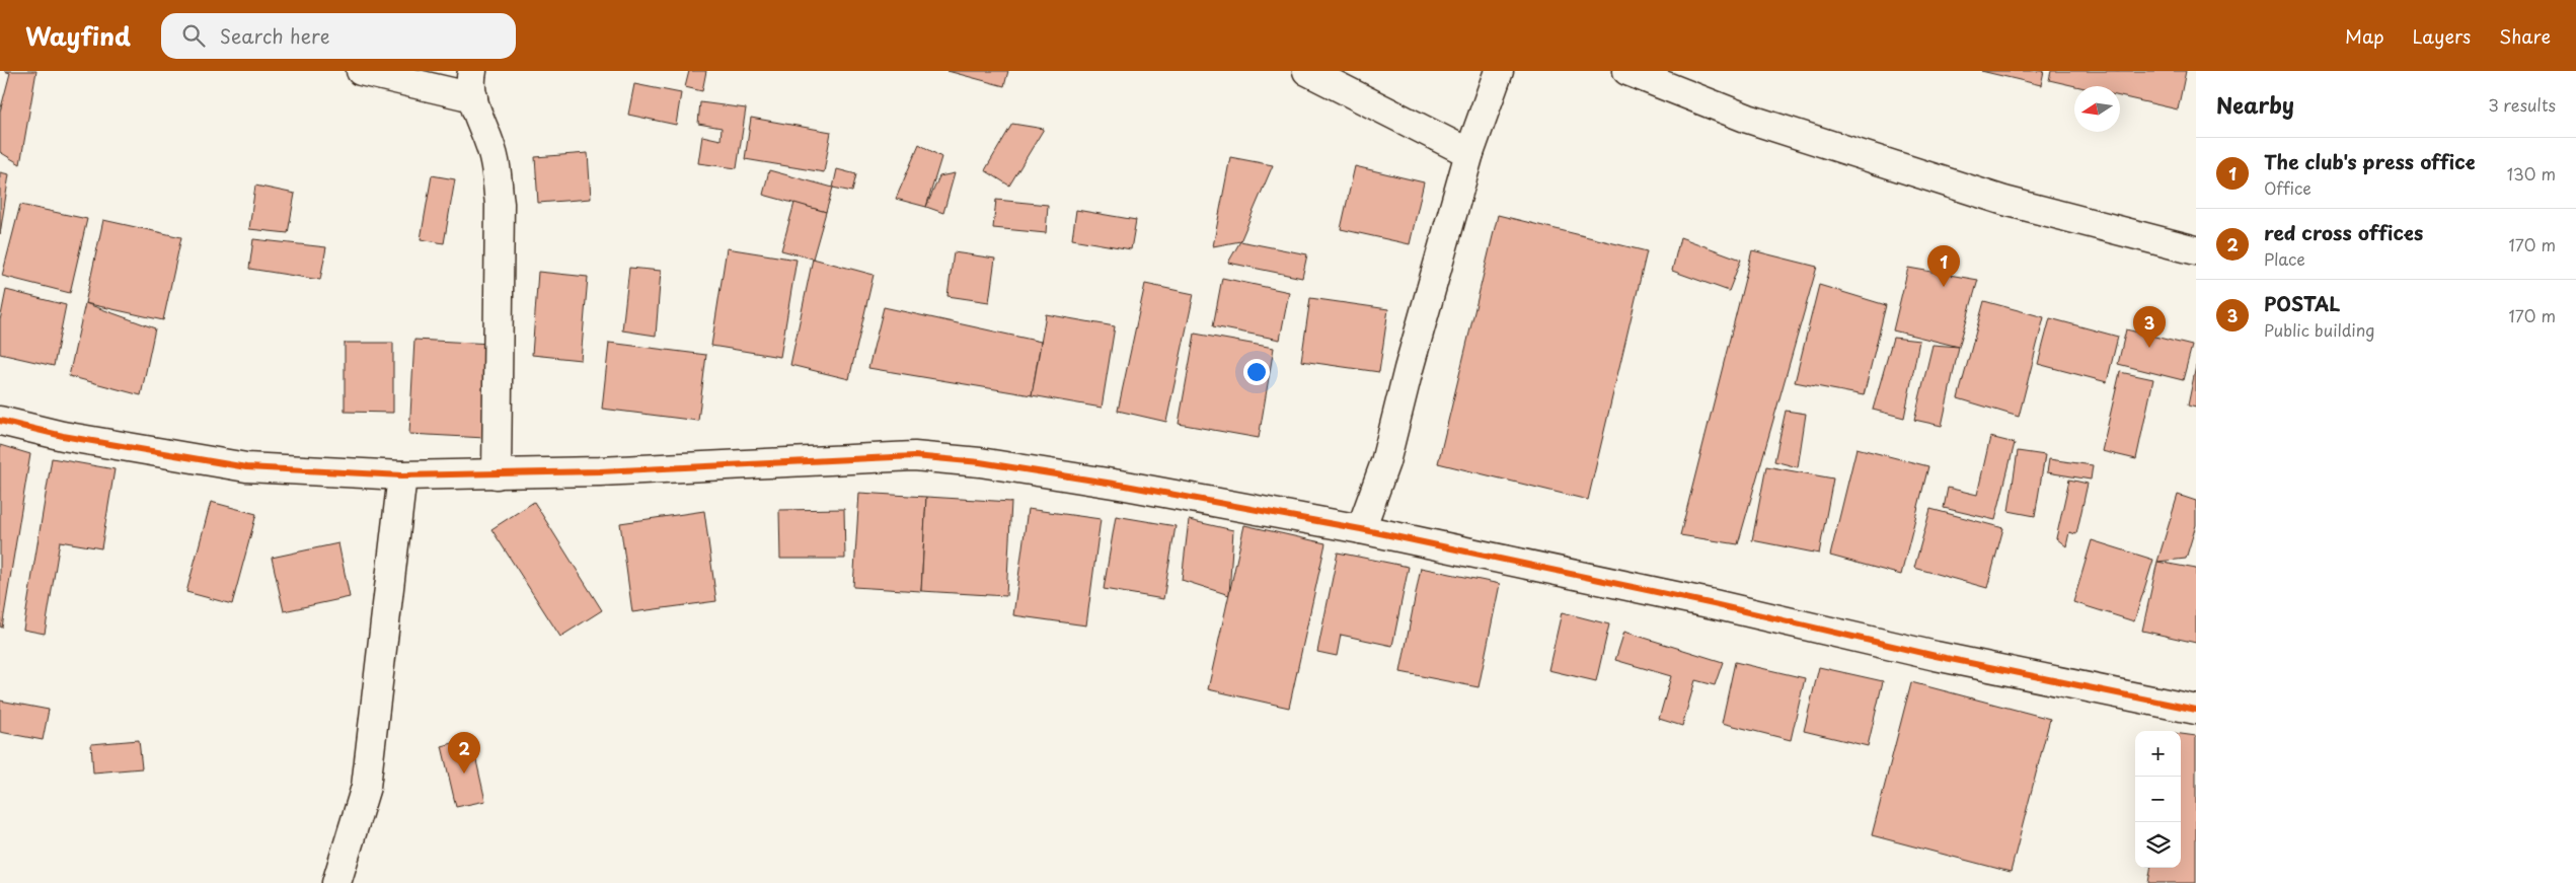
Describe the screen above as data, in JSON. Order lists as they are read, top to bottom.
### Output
{
  "north": "left",
  "page": {
    "header": "Wayfind",
    "search": "Search here",
    "nav": ["Map", "Layers", "Share"],
    "heading": ["Nearby", "3 results"],
    "list": [
      {
        "mark": "1",
        "name": "The club's press office",
        "note": "Office",
        "value": "130 m"
      },
      {
        "mark": "2",
        "name": "red cross offices",
        "note": "Place",
        "value": "170 m"
      },
      {
        "mark": "3",
        "name": "POSTAL",
        "note": "Public building",
        "value": "170 m"
      }
    ],
    "pins": ["1", "3", "2"],
    "map_buttons": ["+", "−"]
  }
}
